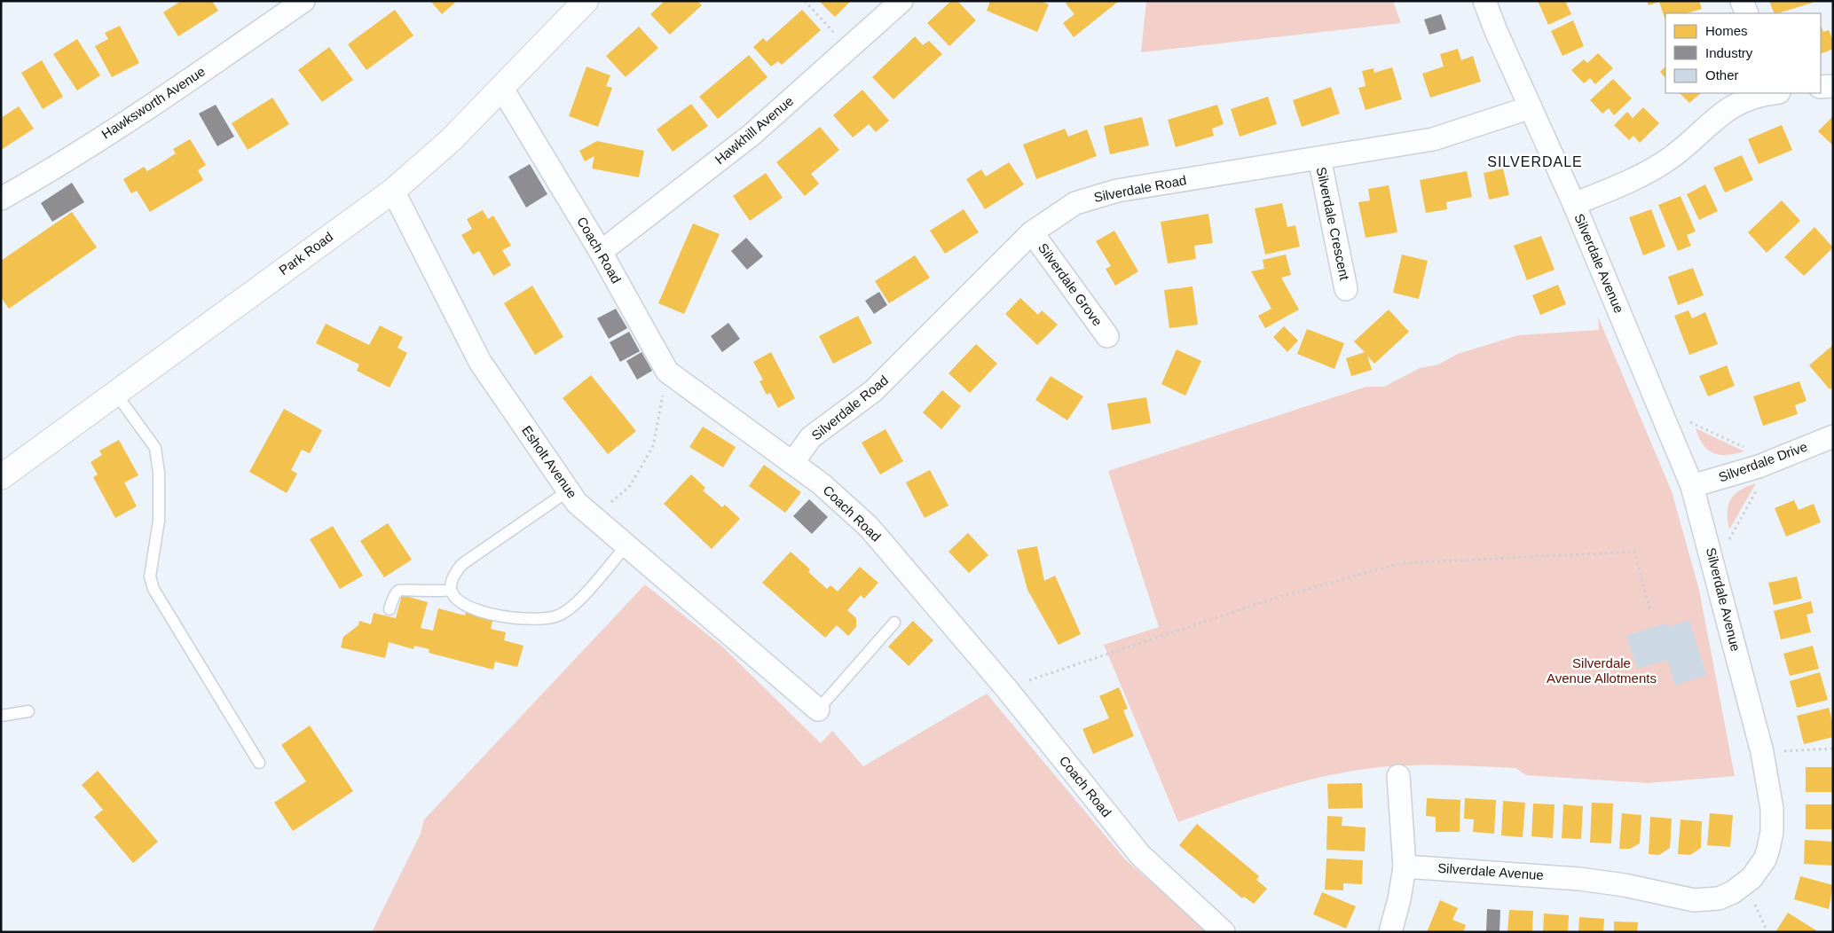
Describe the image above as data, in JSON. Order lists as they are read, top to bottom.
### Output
{
  "streets": {
    "main road": ["Park Road"],
    "street": [
      "Hawksworth Avenue",
      "Hawkhill Avenue",
      "Silverdale Road",
      "Silverdale Crescent",
      "Coach Road",
      "Silverdale Avenue",
      "Silverdale Grove",
      "Esholt Avenue",
      "Silverdale Drive"
    ]
  },
  "crossings": [
    ["Hawkhill Avenue", "Coach Road"],
    ["Silverdale Road", "Silverdale Crescent"],
    ["Silverdale Road", "Coach Road"],
    ["Silverdale Road", "Silverdale Avenue"],
    ["Silverdale Road", "Silverdale Grove"],
    ["Coach Road", "Park Road"],
    ["Park Road", "Esholt Avenue"],
    ["Silverdale Avenue", "Silverdale Drive"]
  ],
  "districts": ["SILVERDALE"],
  "parks": ["Silverdale Avenue Allotments"],
  "legend": ["Homes", "Industry", "Other"]
}
